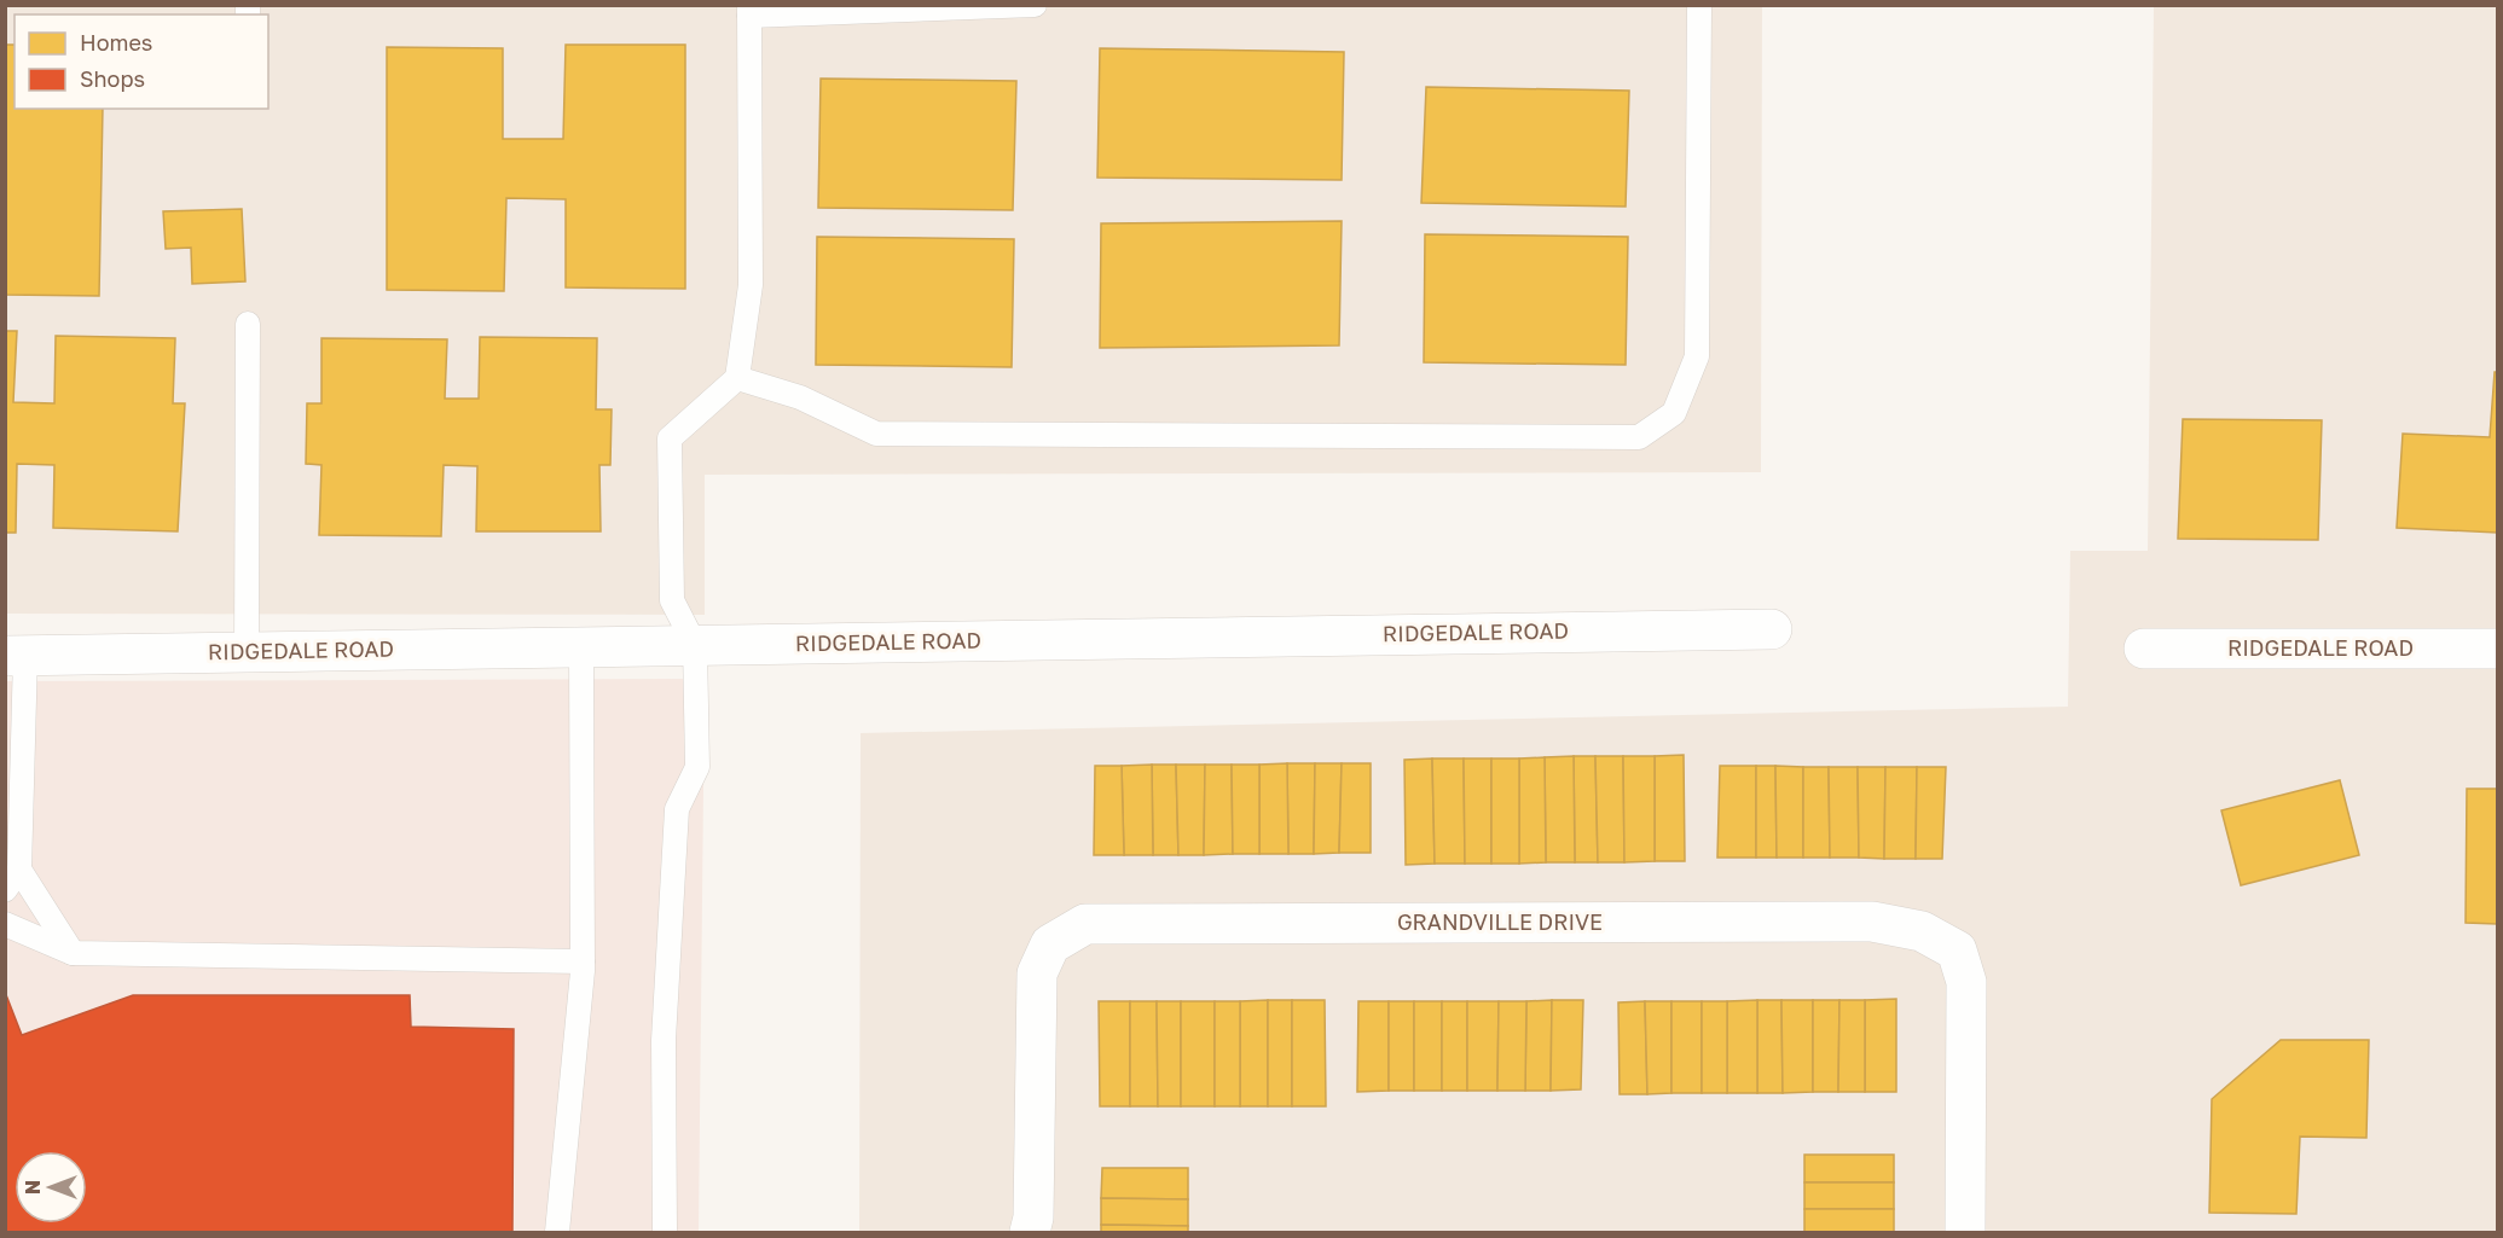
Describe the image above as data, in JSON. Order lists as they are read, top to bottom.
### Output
{
  "streets": {
    "street": ["RIDGEDALE ROAD", "GRANDVILLE DRIVE"]
  },
  "legend": ["Homes", "Shops"],
  "north": "left"
}
